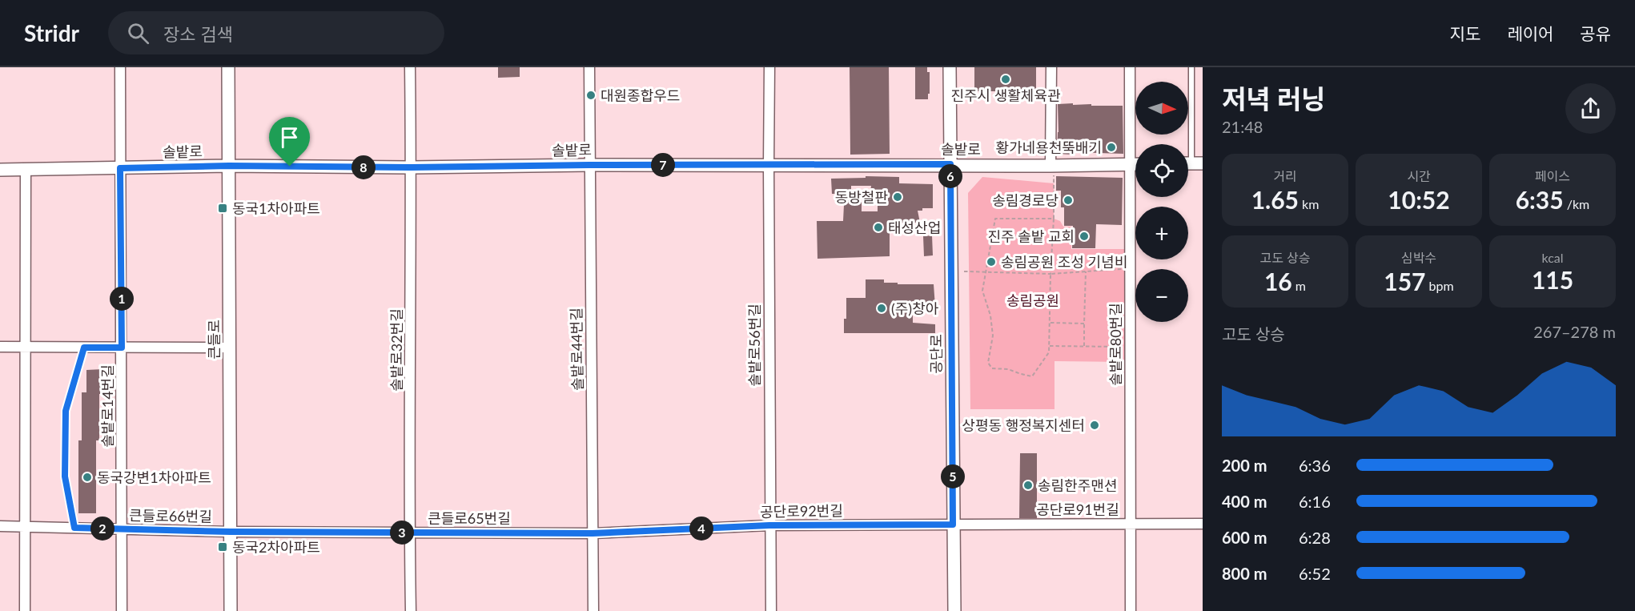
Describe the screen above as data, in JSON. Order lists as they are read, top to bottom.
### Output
{
  "streets": {
    "street": [
      "솔밭로",
      "큰들로",
      "솔밭로80번길",
      "솔밭로56번길",
      "솔밭로44번길",
      "솔밭로32번길",
      "공단로",
      "솔밭로14번길",
      "공단로91번길",
      "공단로92번길",
      "큰들로66번길",
      "큰들로65번길"
    ]
  },
  "crossings": [
    ["솔밭로", "큰들로"],
    ["솔밭로", "솔밭로80번길"],
    ["솔밭로", "솔밭로56번길"],
    ["솔밭로", "솔밭로44번길"],
    ["솔밭로", "솔밭로32번길"],
    ["솔밭로", "공단로"],
    ["솔밭로", "솔밭로14번길"],
    ["큰들로", "큰들로66번길"],
    ["큰들로", "큰들로65번길"],
    ["솔밭로80번길", "공단로91번길"],
    ["솔밭로56번길", "공단로92번길"],
    ["솔밭로44번길", "공단로92번길"],
    ["솔밭로44번길", "큰들로65번길"],
    ["솔밭로32번길", "큰들로65번길"],
    ["공단로", "공단로91번길"],
    ["공단로", "공단로92번길"],
    ["솔밭로14번길", "큰들로66번길"],
    ["공단로91번길", "공단로92번길"],
    ["공단로92번길", "큰들로65번길"],
    ["큰들로66번길", "큰들로65번길"]
  ],
  "parks": ["송림공원"],
  "places": {
    "other": [
      "진주시 생활체육관",
      "대원종합우드",
      "황가네용천뚝배기",
      "동방철판",
      "송림경로당",
      "태성산업",
      "진주 솔밭 교회",
      "송림공원 조성 기념비",
      "(주)창아",
      "상평동 행정복지센터",
      "동국강변1차아파트",
      "송림한주맨션"
    ],
    "transit": ["동국1차아파트", "동국2차아파트"]
  },
  "north": "right",
  "page": {
    "header": "Stridr",
    "search": "장소 검색",
    "nav": ["지도", "레이어", "공유"],
    "heading": ["저녁 러닝", "21:48"],
    "map_buttons": ["+", "−"],
    "stats": [
      ["거리", "1.65 km"],
      ["시간", "10:52"],
      ["페이스", "6:35 /km"],
      ["고도 상승", "16 m"],
      ["심박수", "157 bpm"],
      ["kcal", "115"]
    ],
    "pins": [
      "7",
      "8",
      "6",
      "1",
      "5",
      "2",
      "4",
      "3"
    ],
    "chart": ["고도 상승", "267–278 m"],
    "list": [
      {
        "name": "200 m",
        "note": "6:36"
      },
      {
        "name": "400 m",
        "note": "6:16"
      },
      {
        "name": "600 m",
        "note": "6:28"
      },
      {
        "name": "800 m",
        "note": "6:52"
      }
    ]
  }
}
